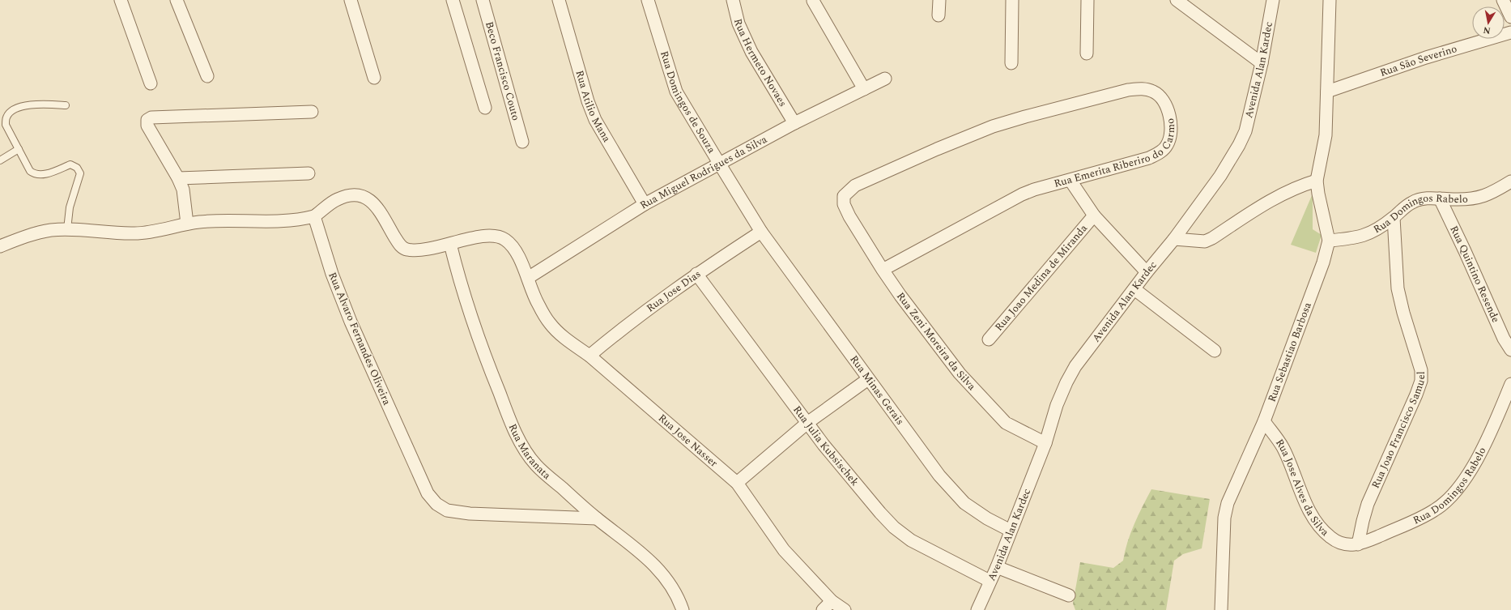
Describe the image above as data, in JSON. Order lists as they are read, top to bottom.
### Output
{
  "streets": {
    "street": [
      "Rua São Severino",
      "Rua Hermeto Novaes",
      "Beco Francisco Couto",
      "Avenida Alan Kardec",
      "Rua Domingos de Souza",
      "Rua Atilio Mana",
      "Rua Emerita Riberiro do Carmo",
      "Rua Miguel Rodrigues da Silva",
      "Rua Domingos Rabelo",
      "Rua Quintino Resende",
      "Rua Joao Medina de Miranda",
      "Rua Jose Dias",
      "Rua Alvaro Fernandes Oliveira",
      "Rua Zeni Moreira da Silva",
      "Rua Sebastiao Barbosa",
      "Rua Minas Gerais",
      "Rua Joao Francisco Samuel",
      "Rua Jose Nasser",
      "Rua Julia Kubsischek",
      "Rua Maranata",
      "Rua Jose Alves da Silva"
    ]
  },
  "crossings": [
    ["Rua São Severino", "Rua Sebastiao Barbosa"],
    ["Rua Hermeto Novaes", "Rua Miguel Rodrigues da Silva"],
    ["Avenida Alan Kardec", "Rua Zeni Moreira da Silva"],
    ["Avenida Alan Kardec", "Rua Minas Gerais"],
    ["Avenida Alan Kardec", "Rua Julia Kubsischek"],
    ["Rua Domingos de Souza", "Rua Miguel Rodrigues da Silva"],
    ["Rua Domingos de Souza", "Rua Jose Dias"],
    ["Rua Domingos de Souza", "Rua Minas Gerais"],
    ["Rua Atilio Mana", "Rua Miguel Rodrigues da Silva"],
    ["Rua Emerita Riberiro do Carmo", "Rua Zeni Moreira da Silva"],
    ["Rua Miguel Rodrigues da Silva", "Rua Jose Nasser"],
    ["Rua Domingos Rabelo", "Rua Quintino Resende"],
    ["Rua Domingos Rabelo", "Rua Sebastiao Barbosa"],
    ["Rua Domingos Rabelo", "Rua Joao Francisco Samuel"],
    ["Rua Domingos Rabelo", "Rua Jose Alves da Silva"],
    ["Rua Jose Dias", "Rua Minas Gerais"],
    ["Rua Jose Dias", "Rua Jose Nasser"],
    ["Rua Jose Dias", "Rua Julia Kubsischek"],
    ["Rua Alvaro Fernandes Oliveira", "Rua Maranata"],
    ["Rua Sebastiao Barbosa", "Rua Jose Alves da Silva"],
    ["Rua Joao Francisco Samuel", "Rua Jose Alves da Silva"]
  ],
  "north": "bottom"
}
